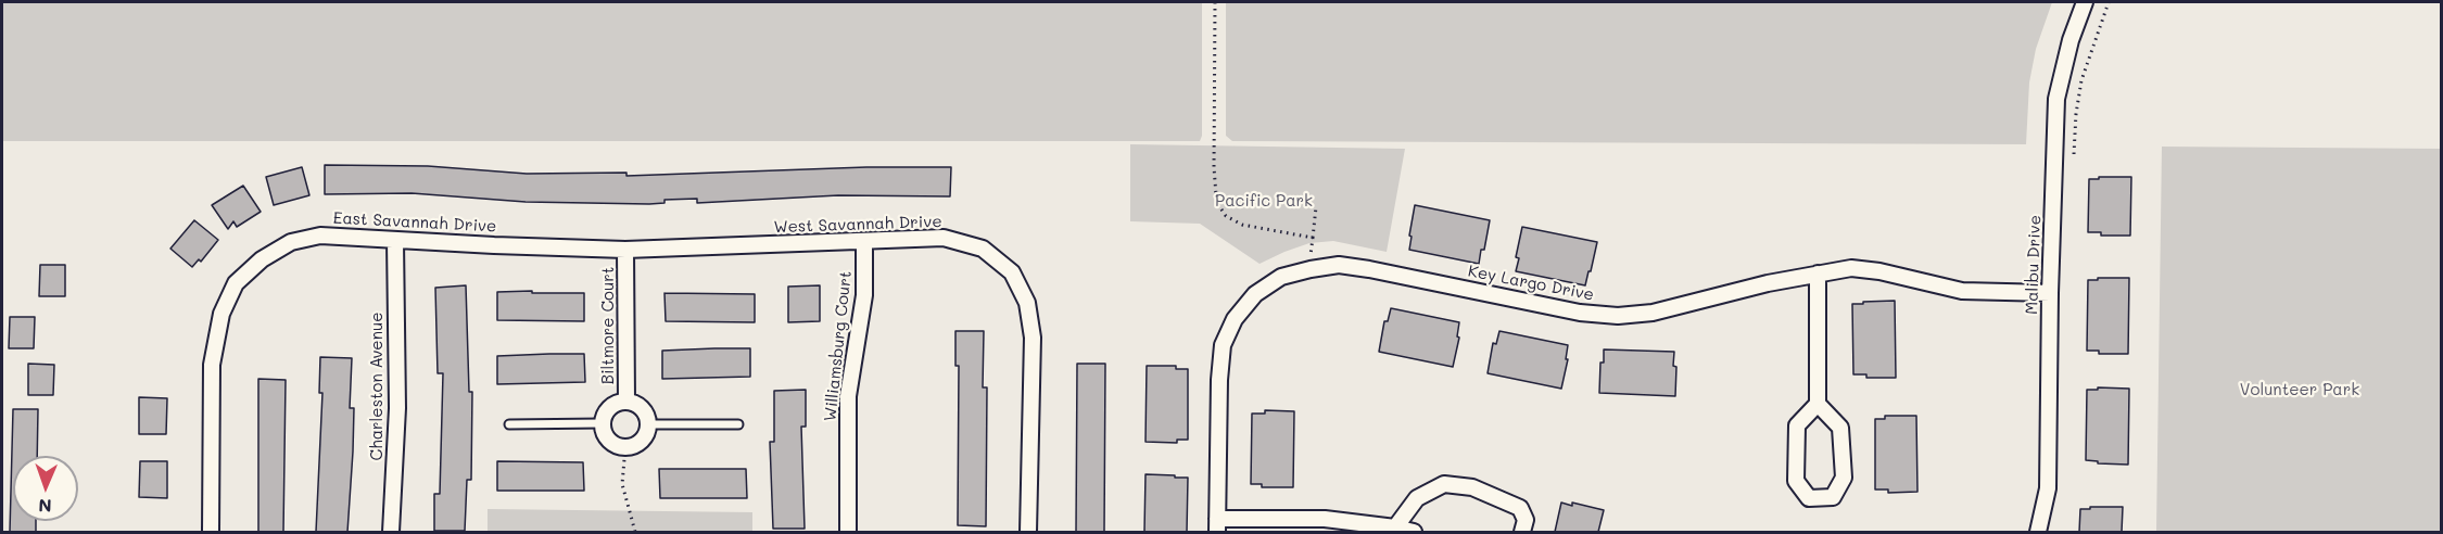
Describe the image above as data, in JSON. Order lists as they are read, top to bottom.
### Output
{
  "streets": {
    "street": [
      "East Savannah Drive",
      "West Savannah Drive",
      "Malibu Drive",
      "Key Largo Drive",
      "Biltmore Court",
      "Williamsburg Court",
      "Charleston Avenue"
    ]
  },
  "crossings": [
    ["East Savannah Drive", "West Savannah Drive"],
    ["East Savannah Drive", "Biltmore Court"],
    ["East Savannah Drive", "Charleston Avenue"],
    ["West Savannah Drive", "Biltmore Court"],
    ["West Savannah Drive", "Williamsburg Court"],
    ["Malibu Drive", "Key Largo Drive"]
  ],
  "parks": ["Pacific Park", "Volunteer Park"],
  "north": "bottom"
}
